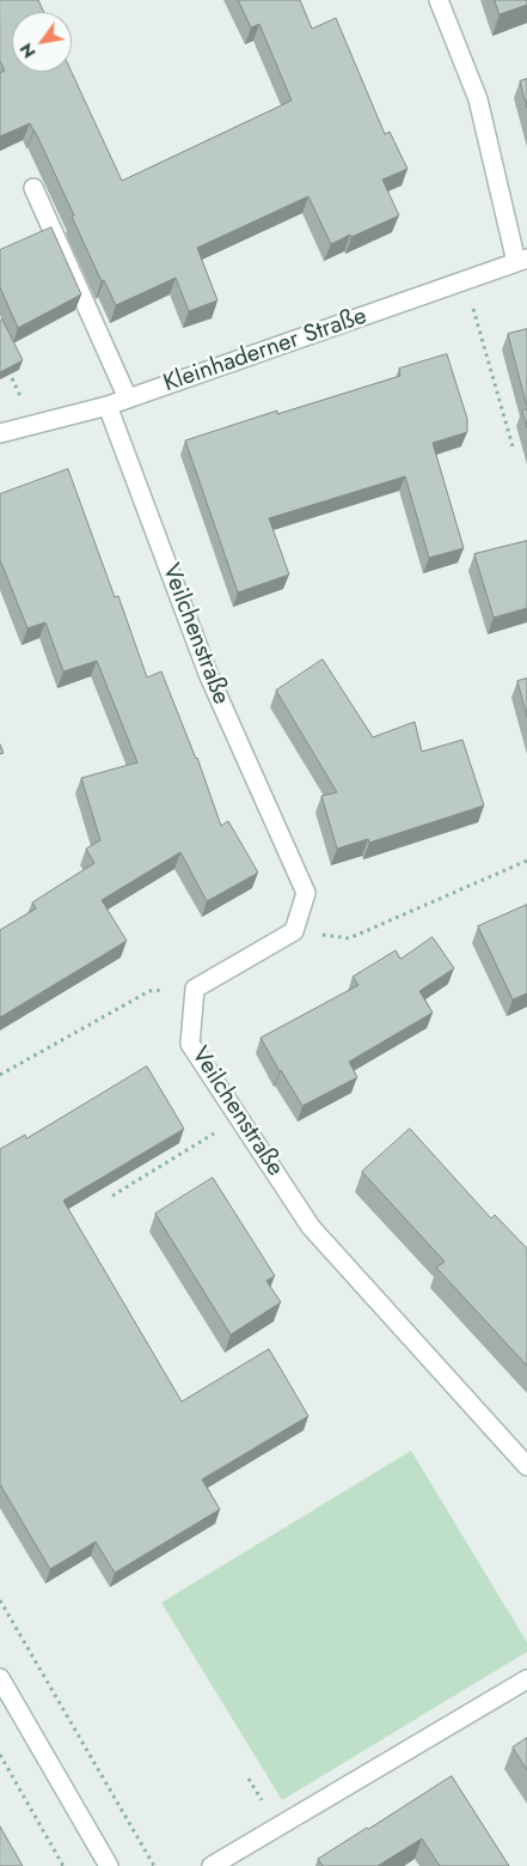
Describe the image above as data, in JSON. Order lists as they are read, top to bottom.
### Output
{
  "streets": {
    "street": ["Kleinhaderner Straße", "Veilchenstraße"]
  },
  "crossings": [
    ["Kleinhaderner Straße", "Veilchenstraße"]
  ],
  "north": "bottom left"
}
